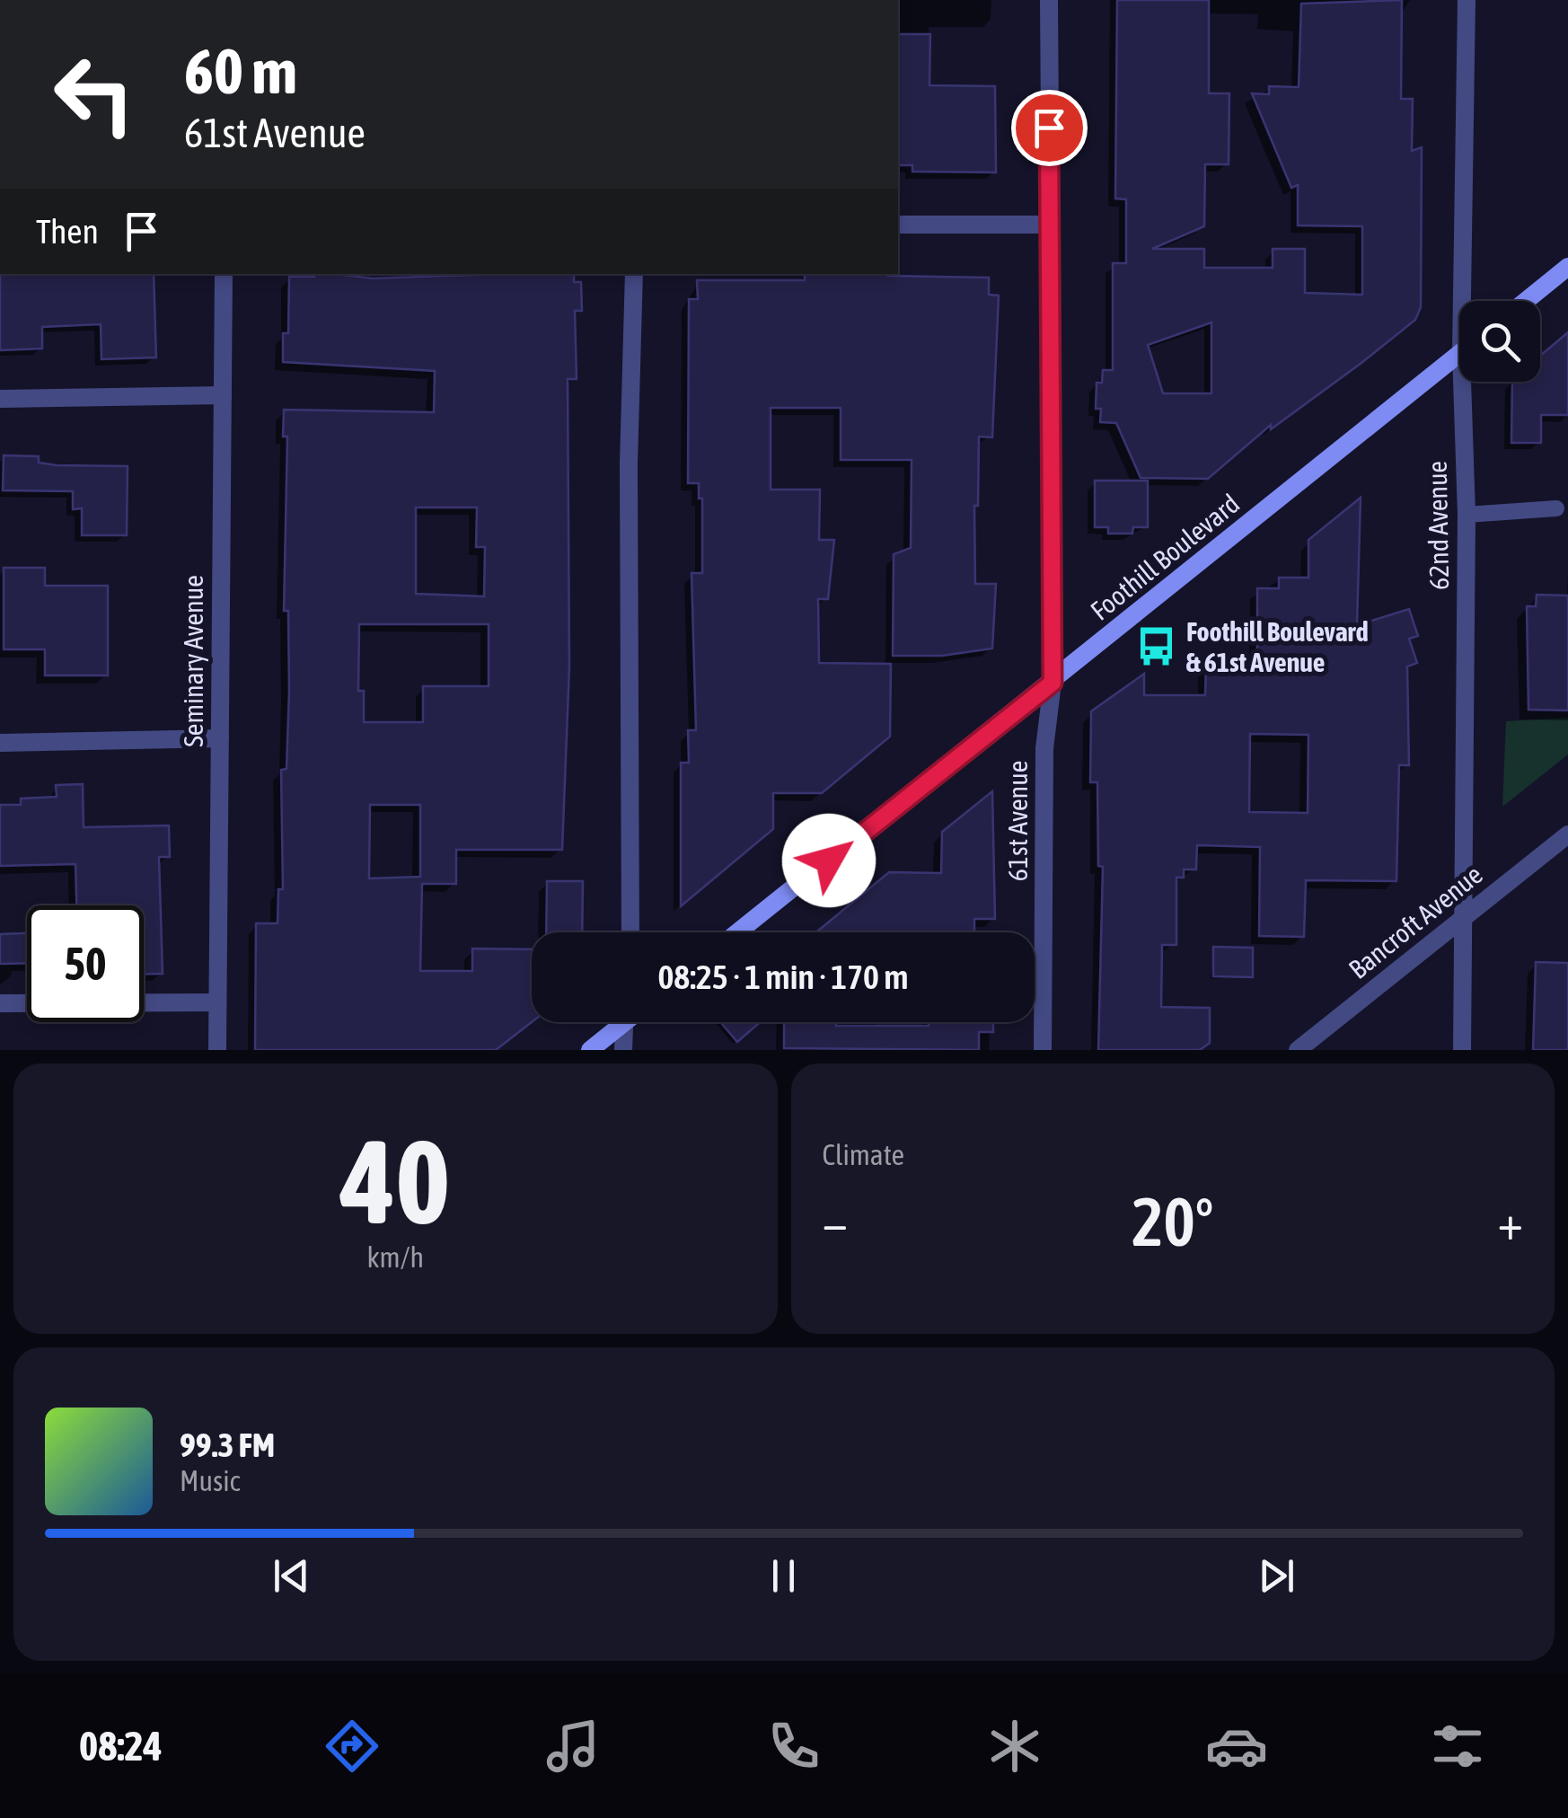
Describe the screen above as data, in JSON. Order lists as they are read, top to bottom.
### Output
{
  "streets": {
    "main road": ["Foothill Boulevard"],
    "street": [
      "62nd Avenue",
      "Seminary Avenue",
      "61st Avenue",
      "Bancroft Avenue"
    ]
  },
  "crossings": [
    ["62nd Avenue", "Bancroft Avenue"],
    ["Foothill Boulevard", "61st Avenue"]
  ],
  "places": {
    "bus stop": ["Foothill Boulevard & 61st Avenue"]
  },
  "page": {
    "turn": ["60 m", "61st Avenue"],
    "then": "Then",
    "limit": "50",
    "trip": "08:25 · 1 min · 170 m",
    "tile": [
      ["40", "km/h"],
      "Climate"
    ],
    "heat": ["−", "20°", "+"],
    "song": ["99.3 FM", "Music"],
    "tabs": "08:24"
  }
}
